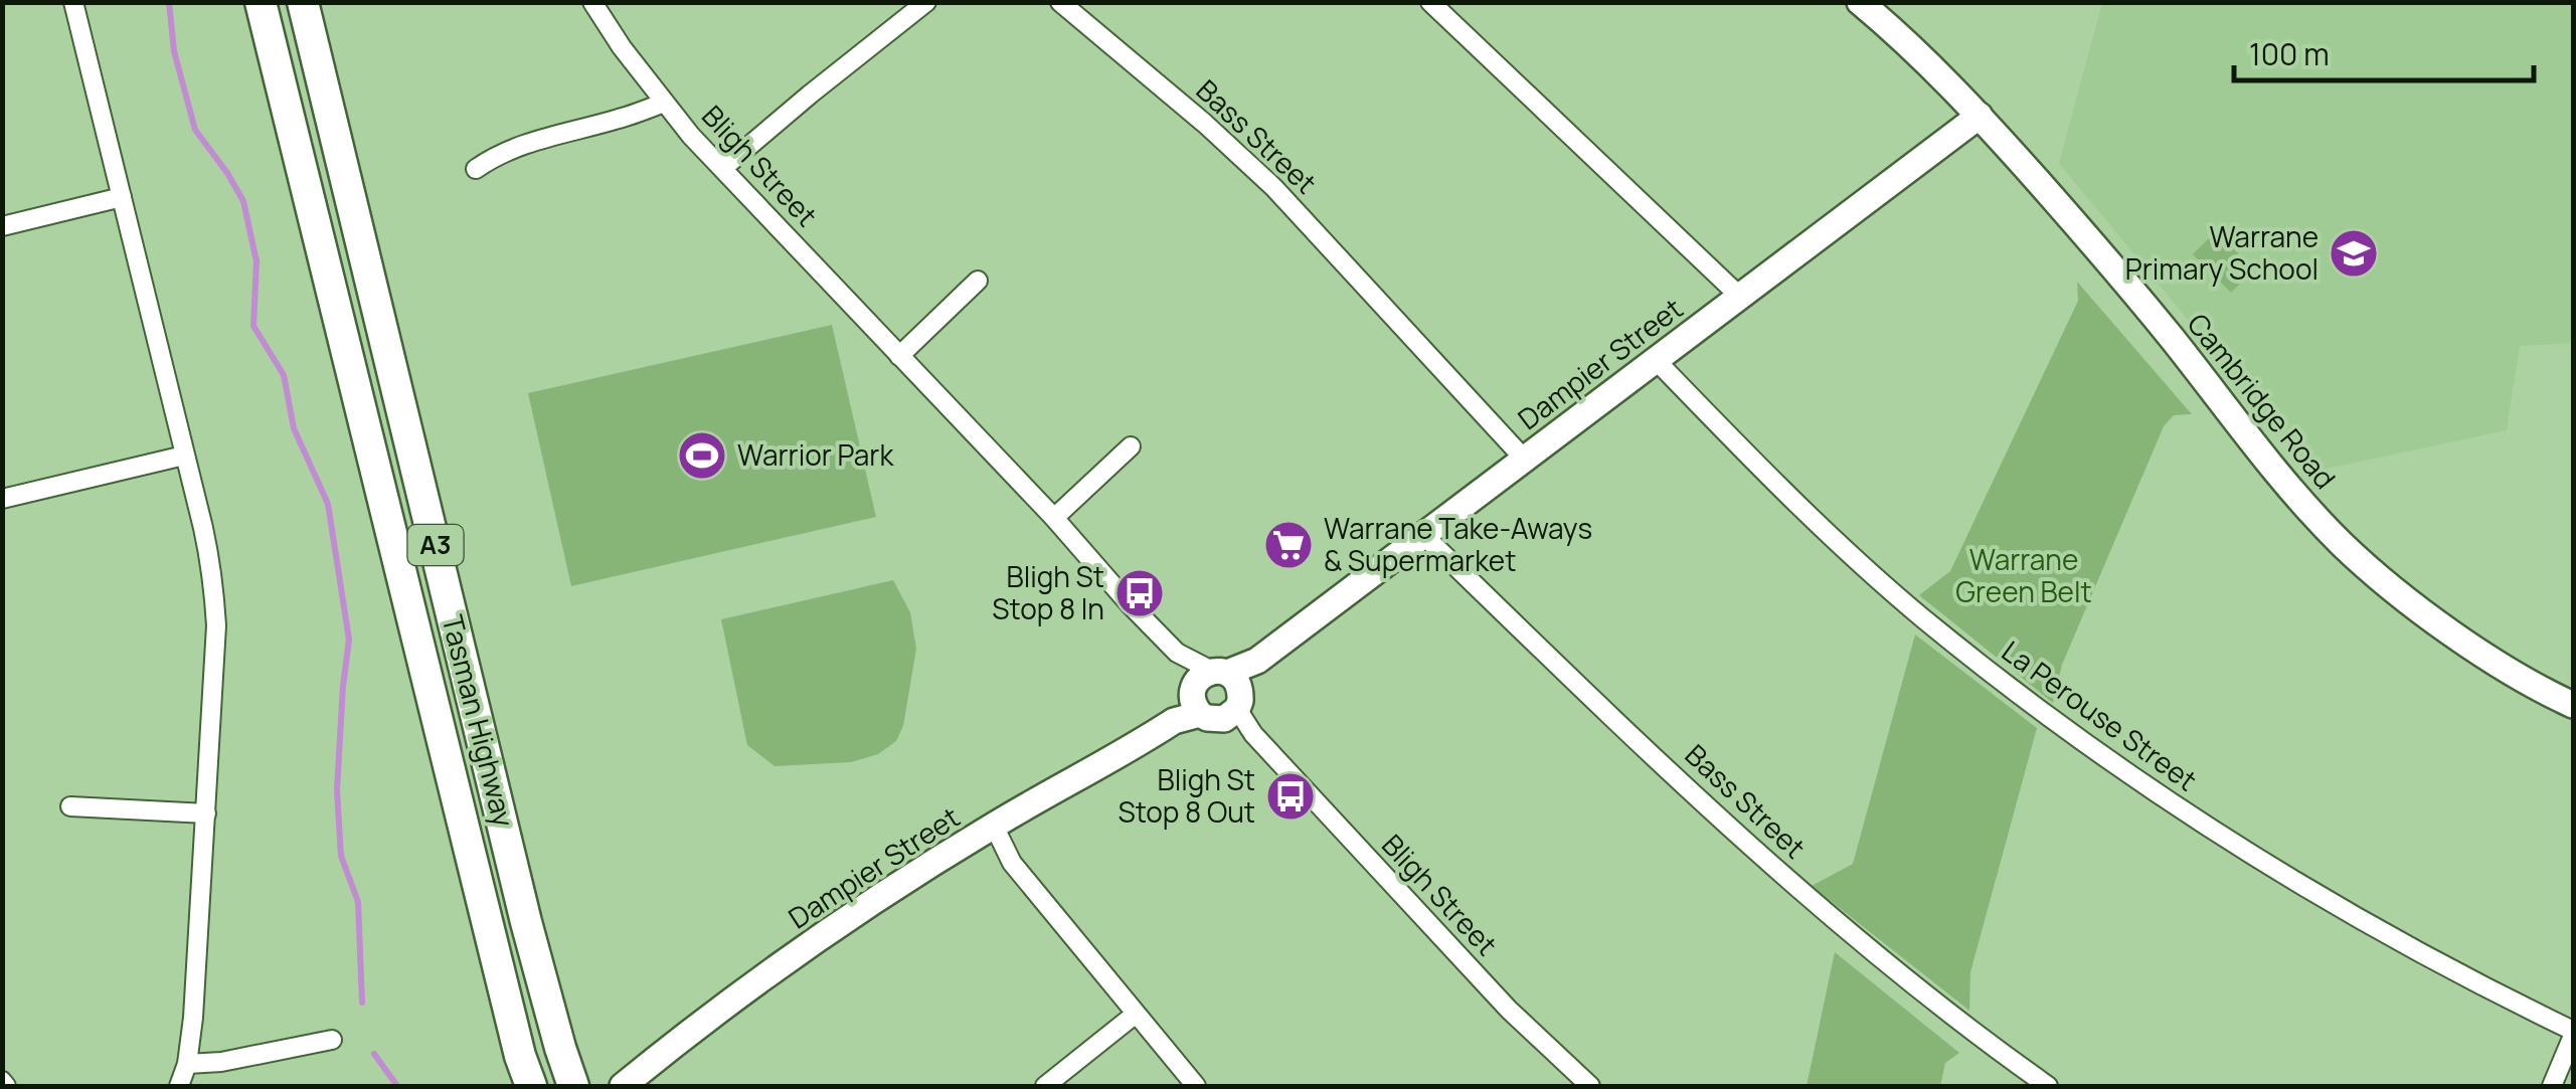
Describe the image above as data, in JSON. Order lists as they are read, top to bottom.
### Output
{
  "streets": {
    "highway": ["A3", "Tasman Highway"],
    "street": [
      "Bass Street",
      "Bligh Street",
      "Dampier Street",
      "Cambridge Road",
      "La Perouse Street"
    ]
  },
  "crossings": [
    ["Bass Street", "Dampier Street"],
    ["Bligh Street", "Dampier Street"],
    ["Dampier Street", "Cambridge Road"],
    ["Dampier Street", "La Perouse Street"]
  ],
  "parks": ["Warrane Green Belt"],
  "places": {
    "school or university": ["Warrane Primary School"],
    "sports": ["Warrior Park"],
    "supermarket": ["Warrane Take-Aways & Supermarket"],
    "bus stop": ["Bligh St Stop 8 In", "Bligh St Stop 8 Out"]
  },
  "scale_bar": "100 m"
}
